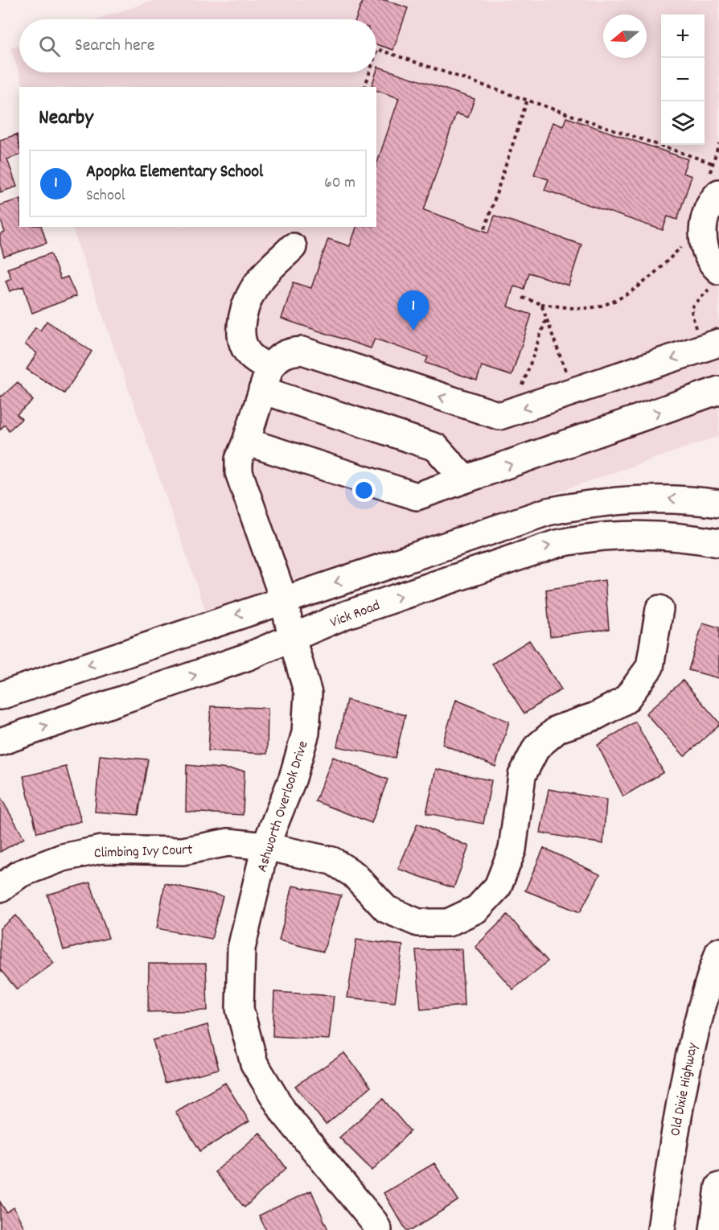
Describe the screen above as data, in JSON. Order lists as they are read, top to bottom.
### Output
{
  "streets": {
    "street": [
      "Vick Road",
      "Ashworth Overlook Drive",
      "Climbing Ivy Court",
      "Old Dixie Highway"
    ]
  },
  "crossings": [
    ["Vick Road", "Ashworth Overlook Drive"],
    ["Ashworth Overlook Drive", "Climbing Ivy Court"]
  ],
  "north": "left",
  "page": {
    "map_buttons": ["+", "−"],
    "search": "Search here",
    "heading": "Nearby",
    "list": [
      {
        "mark": "1",
        "name": "Apopka Elementary School",
        "note": "School",
        "value": "60 m"
      }
    ],
    "pins": "1"
  }
}
